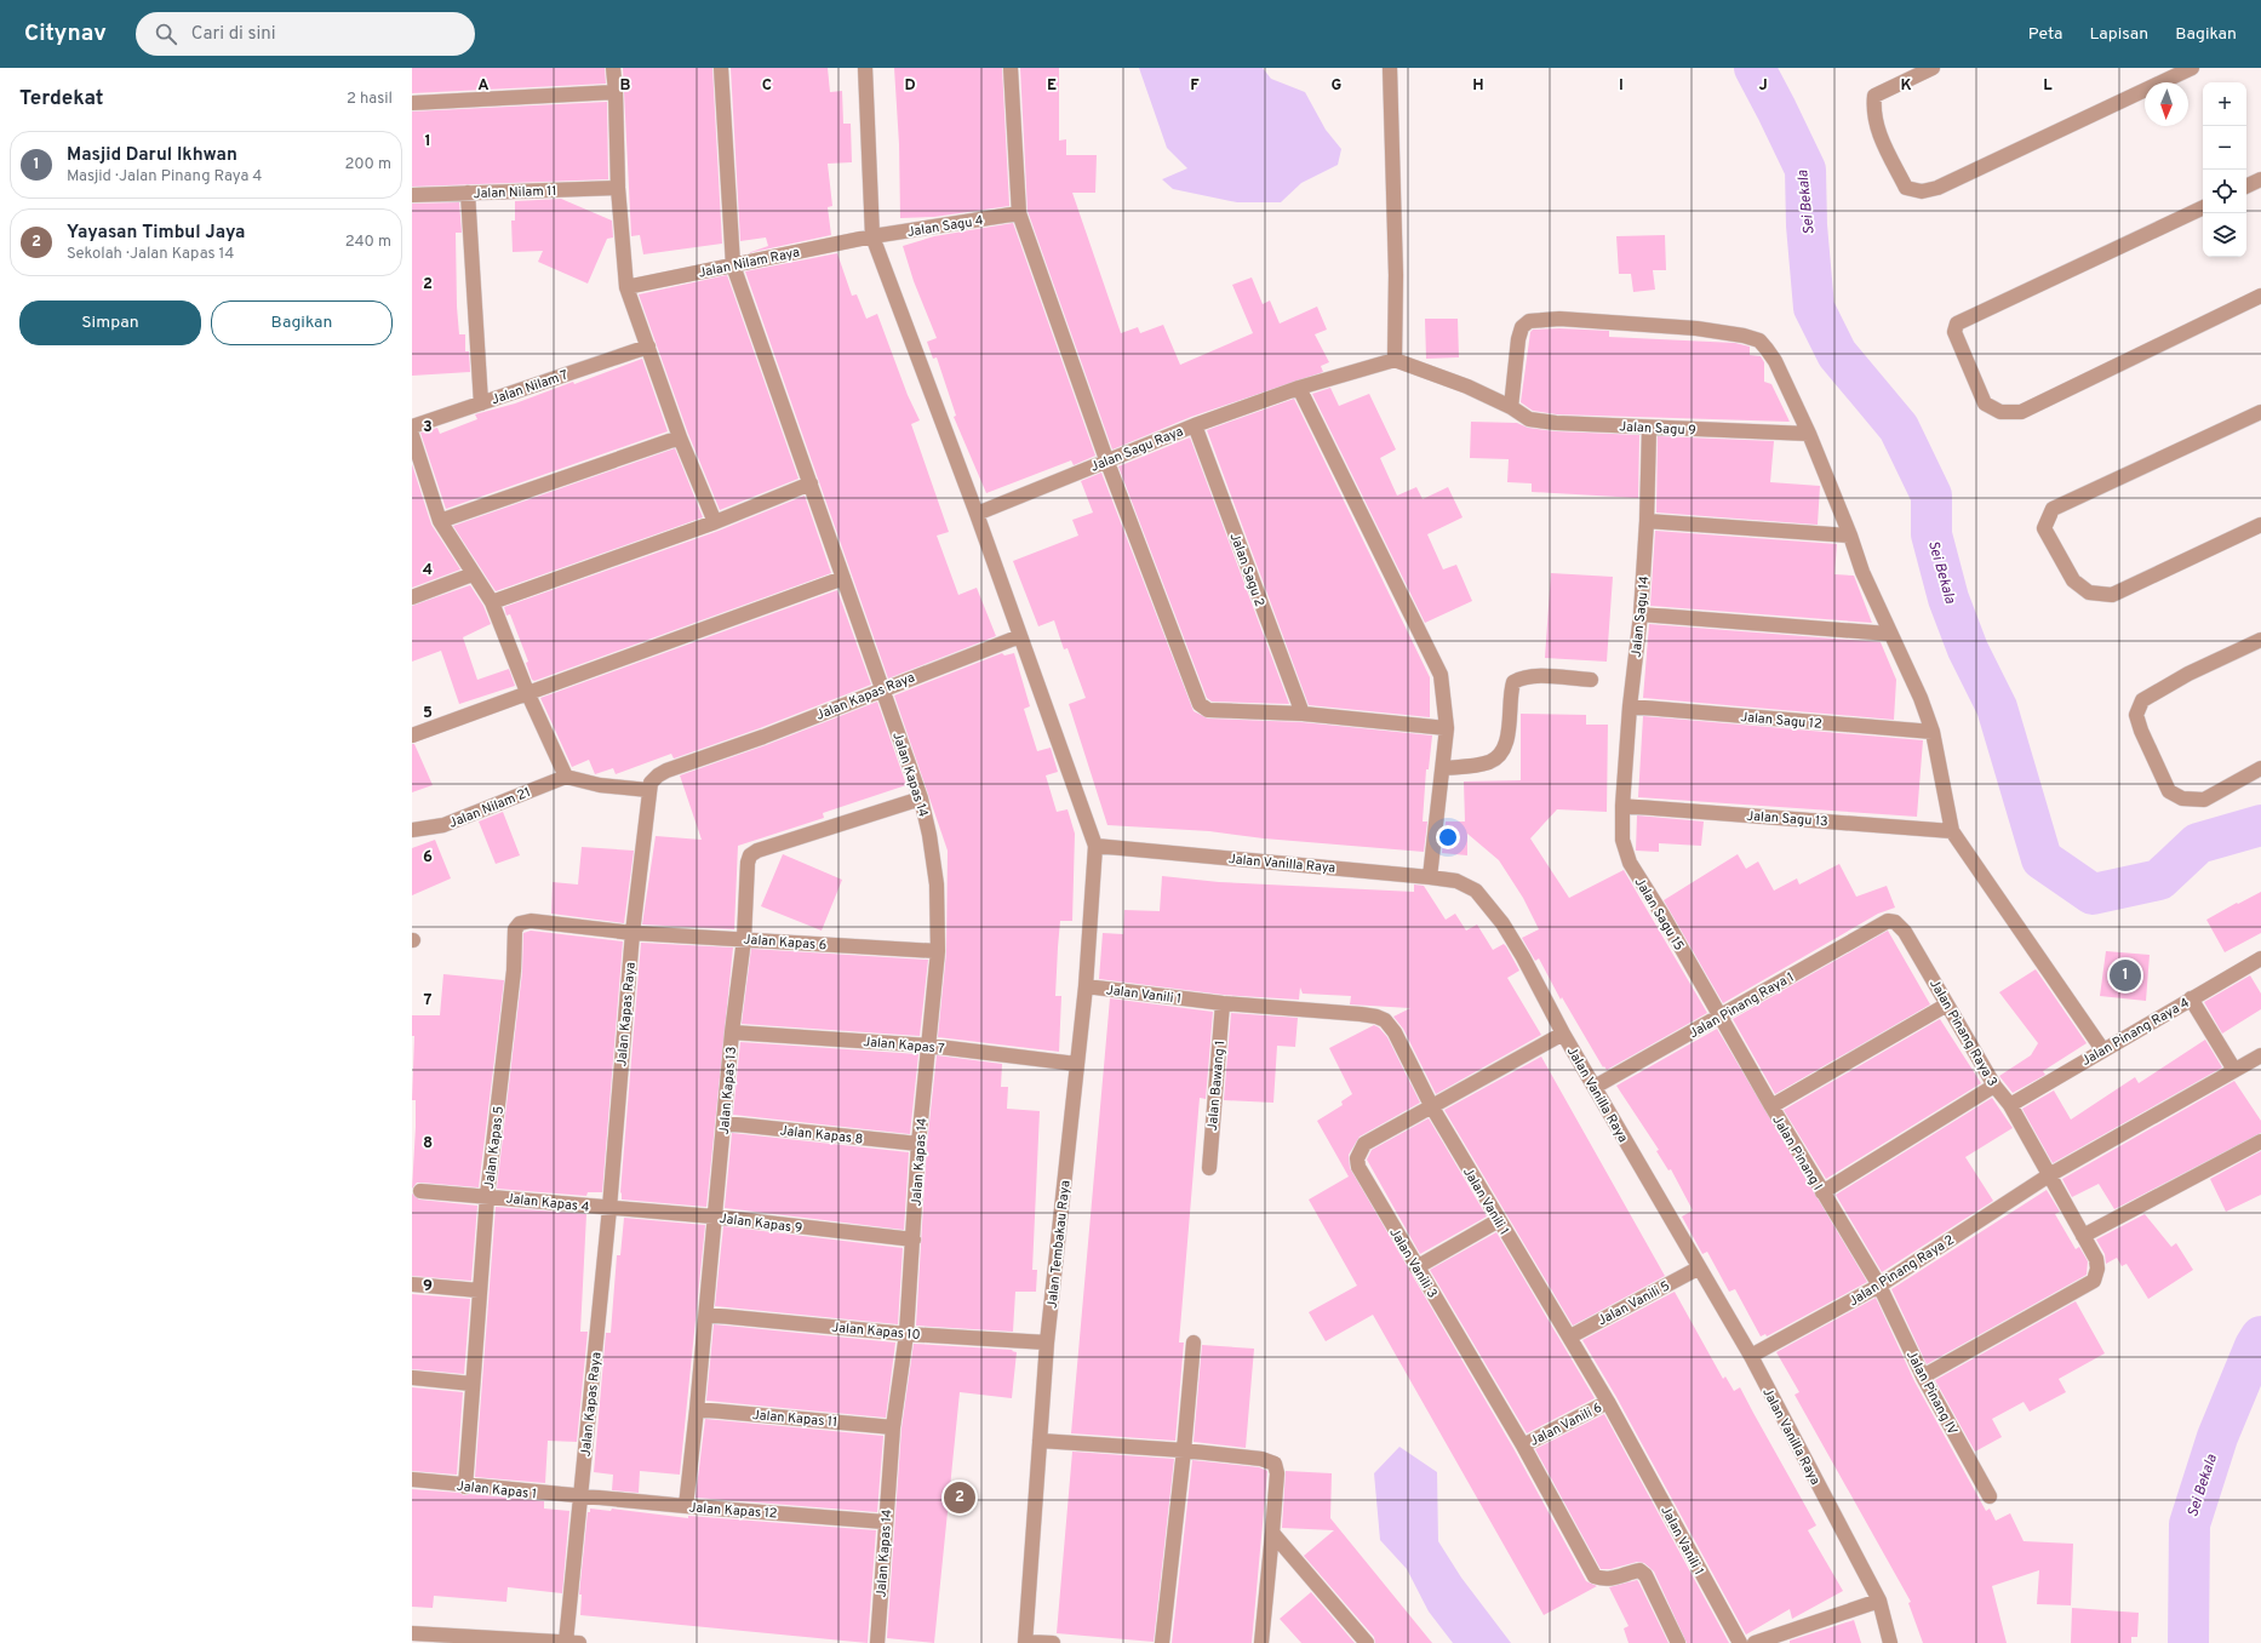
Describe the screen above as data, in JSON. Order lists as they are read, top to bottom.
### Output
{
  "streets": {
    "street": [
      "Jalan Nilam 11",
      "Jalan Sagu 4",
      "Jalan Nilam Raya",
      "Jalan Nilam 7",
      "Jalan Sagu 9",
      "Jalan Sagu Raya",
      "Jalan Sagu 2",
      "Jalan Sagu 14",
      "Jalan Kapas Raya",
      "Jalan Sagu 12",
      "Jalan Kapas 14",
      "Jalan Nilam 21",
      "Jalan Sagu 13",
      "Jalan Vanilla Raya",
      "Jalan Sagu 15",
      "Jalan Kapas 6",
      "Jalan Vanili 1",
      "Jalan Pinang Raya 1",
      "Jalan Pinang Raya 4",
      "Jalan Pinang Raya 3",
      "Jalan Kapas 7",
      "Jalan Bawang 1",
      "Jalan Kapas 13",
      "Jalan Kapas 8",
      "Jalan Kapas 5",
      "Jalan Pinang I",
      "Jalan Kapas 4",
      "Jalan Kapas 9",
      "Jalan Tembakau Raya",
      "Jalan Vanili 3",
      "Jalan Pinang Raya 2",
      "Jalan Vanili 5",
      "Jalan Kapas 10",
      "Jalan Pinang IV",
      "Jalan Kapas 11",
      "Jalan Vanili 6",
      "Jalan Kapas 1",
      "Jalan Kapas 12"
    ]
  },
  "crossings": [
    ["Jalan Sagu 4", "Jalan Nilam Raya"],
    ["Jalan Nilam Raya", "Jalan Kapas 14"],
    ["Jalan Sagu 9", "Jalan Sagu Raya"],
    ["Jalan Sagu 9", "Jalan Sagu 14"],
    ["Jalan Sagu Raya", "Jalan Sagu 2"],
    ["Jalan Sagu 14", "Jalan Sagu 12"],
    ["Jalan Sagu 14", "Jalan Sagu 13"],
    ["Jalan Sagu 14", "Jalan Sagu 15"],
    ["Jalan Kapas Raya", "Jalan Kapas 14"],
    ["Jalan Kapas Raya", "Jalan Kapas 6"],
    ["Jalan Kapas Raya", "Jalan Kapas 5"],
    ["Jalan Kapas Raya", "Jalan Kapas 4"],
    ["Jalan Kapas Raya", "Jalan Kapas 9"],
    ["Jalan Kapas Raya", "Jalan Kapas 1"],
    ["Jalan Kapas Raya", "Jalan Kapas 12"],
    ["Jalan Kapas 14", "Jalan Kapas 6"],
    ["Jalan Kapas 14", "Jalan Kapas 7"],
    ["Jalan Kapas 14", "Jalan Kapas 13"],
    ["Jalan Kapas 14", "Jalan Kapas 8"],
    ["Jalan Kapas 14", "Jalan Kapas 9"],
    ["Jalan Kapas 14", "Jalan Kapas 10"],
    ["Jalan Kapas 14", "Jalan Kapas 11"],
    ["Jalan Kapas 14", "Jalan Kapas 12"],
    ["Jalan Sagu 13", "Jalan Sagu 15"],
    ["Jalan Vanilla Raya", "Jalan Pinang Raya 1"],
    ["Jalan Vanilla Raya", "Jalan Tembakau Raya"],
    ["Jalan Vanilla Raya", "Jalan Vanili 3"],
    ["Jalan Vanilla Raya", "Jalan Pinang Raya 2"],
    ["Jalan Vanilla Raya", "Jalan Vanili 5"],
    ["Jalan Sagu 15", "Jalan Pinang Raya 1"],
    ["Jalan Sagu 15", "Jalan Pinang I"],
    ["Jalan Kapas 6", "Jalan Kapas 13"],
    ["Jalan Kapas 6", "Jalan Kapas 5"],
    ["Jalan Vanili 1", "Jalan Bawang 1"],
    ["Jalan Vanili 1", "Jalan Tembakau Raya"],
    ["Jalan Vanili 1", "Jalan Vanili 3"],
    ["Jalan Vanili 1", "Jalan Vanili 5"],
    ["Jalan Vanili 1", "Jalan Vanili 6"],
    ["Jalan Pinang Raya 1", "Jalan Pinang Raya 3"],
    ["Jalan Pinang Raya 1", "Jalan Pinang I"],
    ["Jalan Pinang Raya 4", "Jalan Pinang Raya 3"],
    ["Jalan Pinang Raya 3", "Jalan Pinang Raya 2"],
    ["Jalan Pinang Raya 3", "Jalan Pinang IV"],
    ["Jalan Kapas 7", "Jalan Kapas 13"],
    ["Jalan Kapas 7", "Jalan Tembakau Raya"],
    ["Jalan Kapas 13", "Jalan Kapas 8"],
    ["Jalan Kapas 13", "Jalan Kapas 9"],
    ["Jalan Kapas 13", "Jalan Kapas 10"],
    ["Jalan Kapas 13", "Jalan Kapas 11"],
    ["Jalan Kapas 13", "Jalan Kapas 12"],
    ["Jalan Kapas 5", "Jalan Kapas 4"],
    ["Jalan Kapas 5", "Jalan Kapas 1"],
    ["Jalan Pinang I", "Jalan Pinang Raya 2"],
    ["Jalan Pinang I", "Jalan Pinang IV"],
    ["Jalan Kapas 4", "Jalan Kapas 9"],
    ["Jalan Tembakau Raya", "Jalan Kapas 10"],
    ["Jalan Vanili 3", "Jalan Vanili 6"],
    ["Jalan Pinang Raya 2", "Jalan Pinang IV"],
    ["Jalan Kapas 1", "Jalan Kapas 12"]
  ],
  "water": ["Sei Bekala"],
  "north": "bottom",
  "page": {
    "header": "Citynav",
    "search": "Cari di sini",
    "nav": ["Peta", "Lapisan", "Bagikan"],
    "heading": ["Terdekat", "2 hasil"],
    "map_buttons": ["+", "−"],
    "list": [
      {
        "mark": "1",
        "name": "Masjid Darul Ikhwan",
        "note": "Masjid · Jalan Pinang Raya 4",
        "value": "200 m"
      },
      {
        "mark": "2",
        "name": "Yayasan Timbul Jaya",
        "note": "Sekolah · Jalan Kapas 14",
        "value": "240 m"
      }
    ],
    "buttons": ["Simpan", "Bagikan"],
    "pins": ["1", "2"]
  },
  "grid": {
    "columns": [
      "A",
      "B",
      "C",
      "D",
      "E",
      "F",
      "G",
      "H",
      "I",
      "J",
      "K",
      "L"
    ],
    "rows": [
      "1",
      "2",
      "3",
      "4",
      "5",
      "6",
      "7",
      "8",
      "9"
    ]
  }
}
